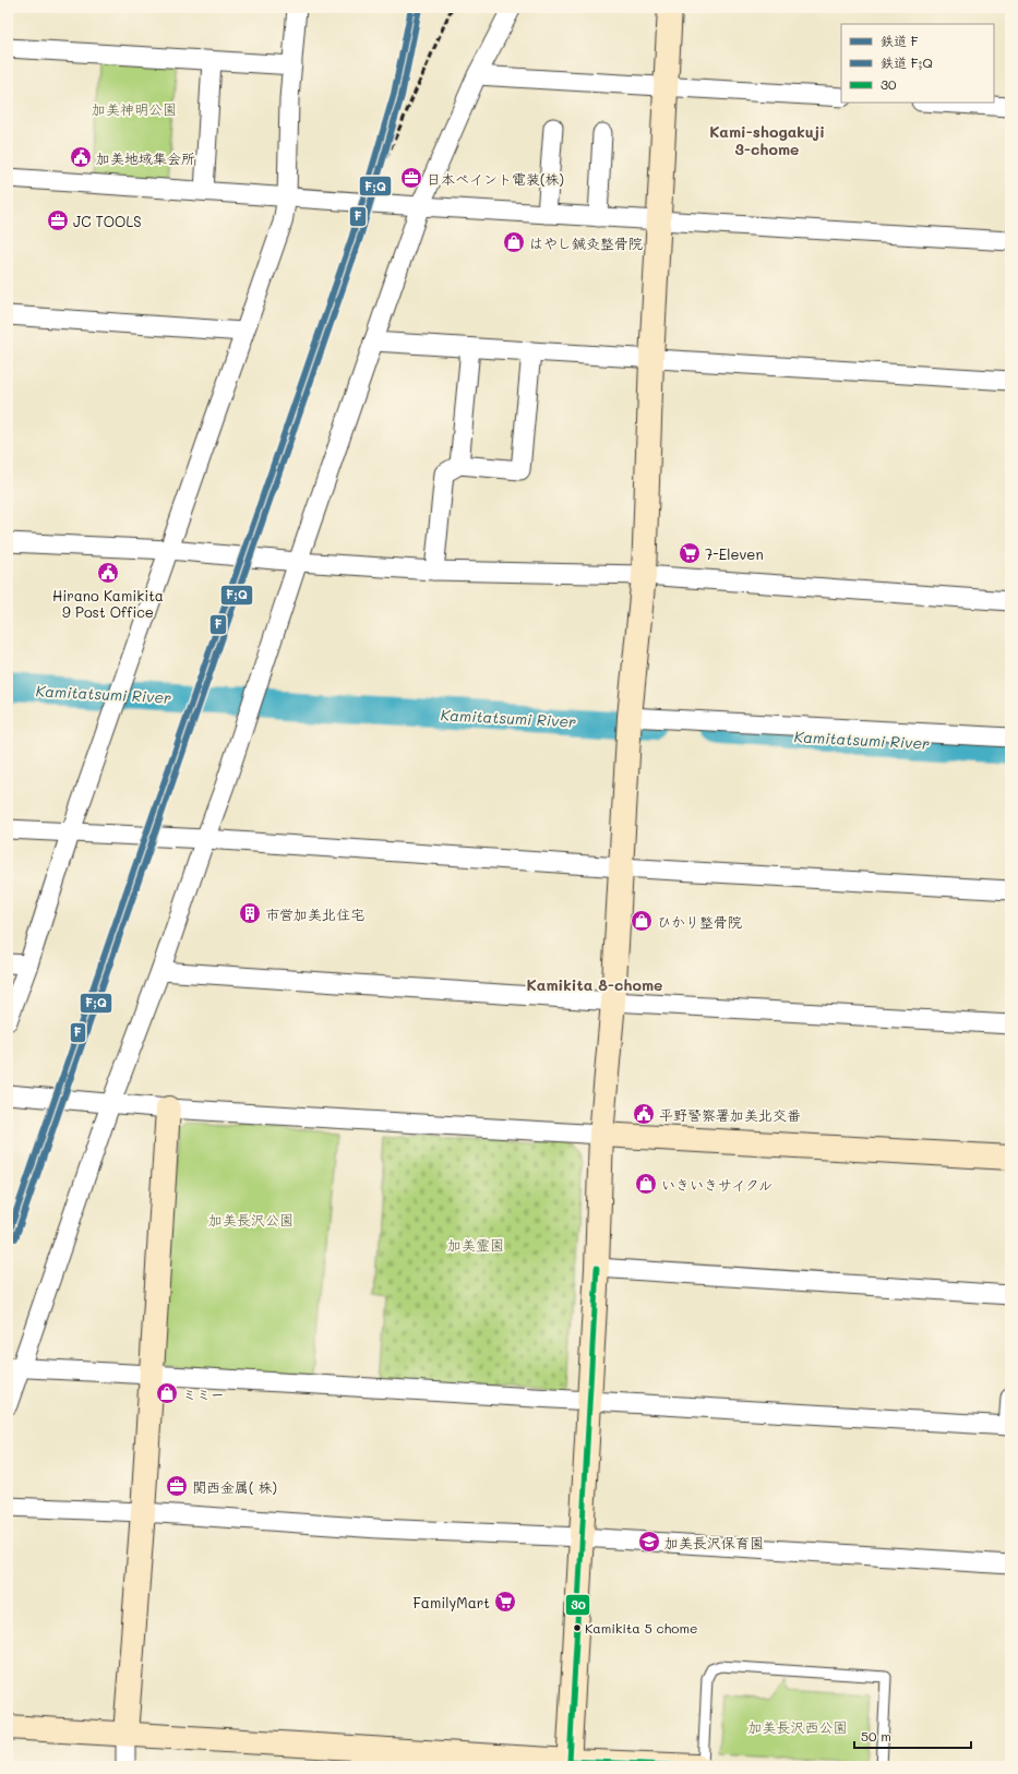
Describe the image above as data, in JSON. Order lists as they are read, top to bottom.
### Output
{
  "districts": ["Kami-shogakuji 3-chome", "Kamikita 8-chome"],
  "water": ["Kamitatsumi River"],
  "parks": [
    "加美神明公園",
    "加美長沢公園",
    "加美霊園",
    "加美長沢西公園"
  ],
  "places": {
    "public building": ["加美地域集会所", "Hirano Kamikita 9 Post Office", "平野警察署加美北交番"],
    "office": ["日本ペイント電装(株)", "JC TOOLS", "関西金属( 株)"],
    "shop": [
      "はやし鍼灸整骨院",
      "ひかり整骨院",
      "いきいきサイクル",
      "ミミー"
    ],
    "supermarket": ["7-Eleven", "FamilyMart"],
    "building": ["市営加美北住宅"],
    "school or university": ["加美長沢保育園"],
    "other": ["Kamikita 5 chome"]
  },
  "lines": ["rail line F", "rail line F;Q", "transit line 30"],
  "legend": ["鉄道 F", "鉄道 F;Q", "30"],
  "scale_bar": "50 m"
}
